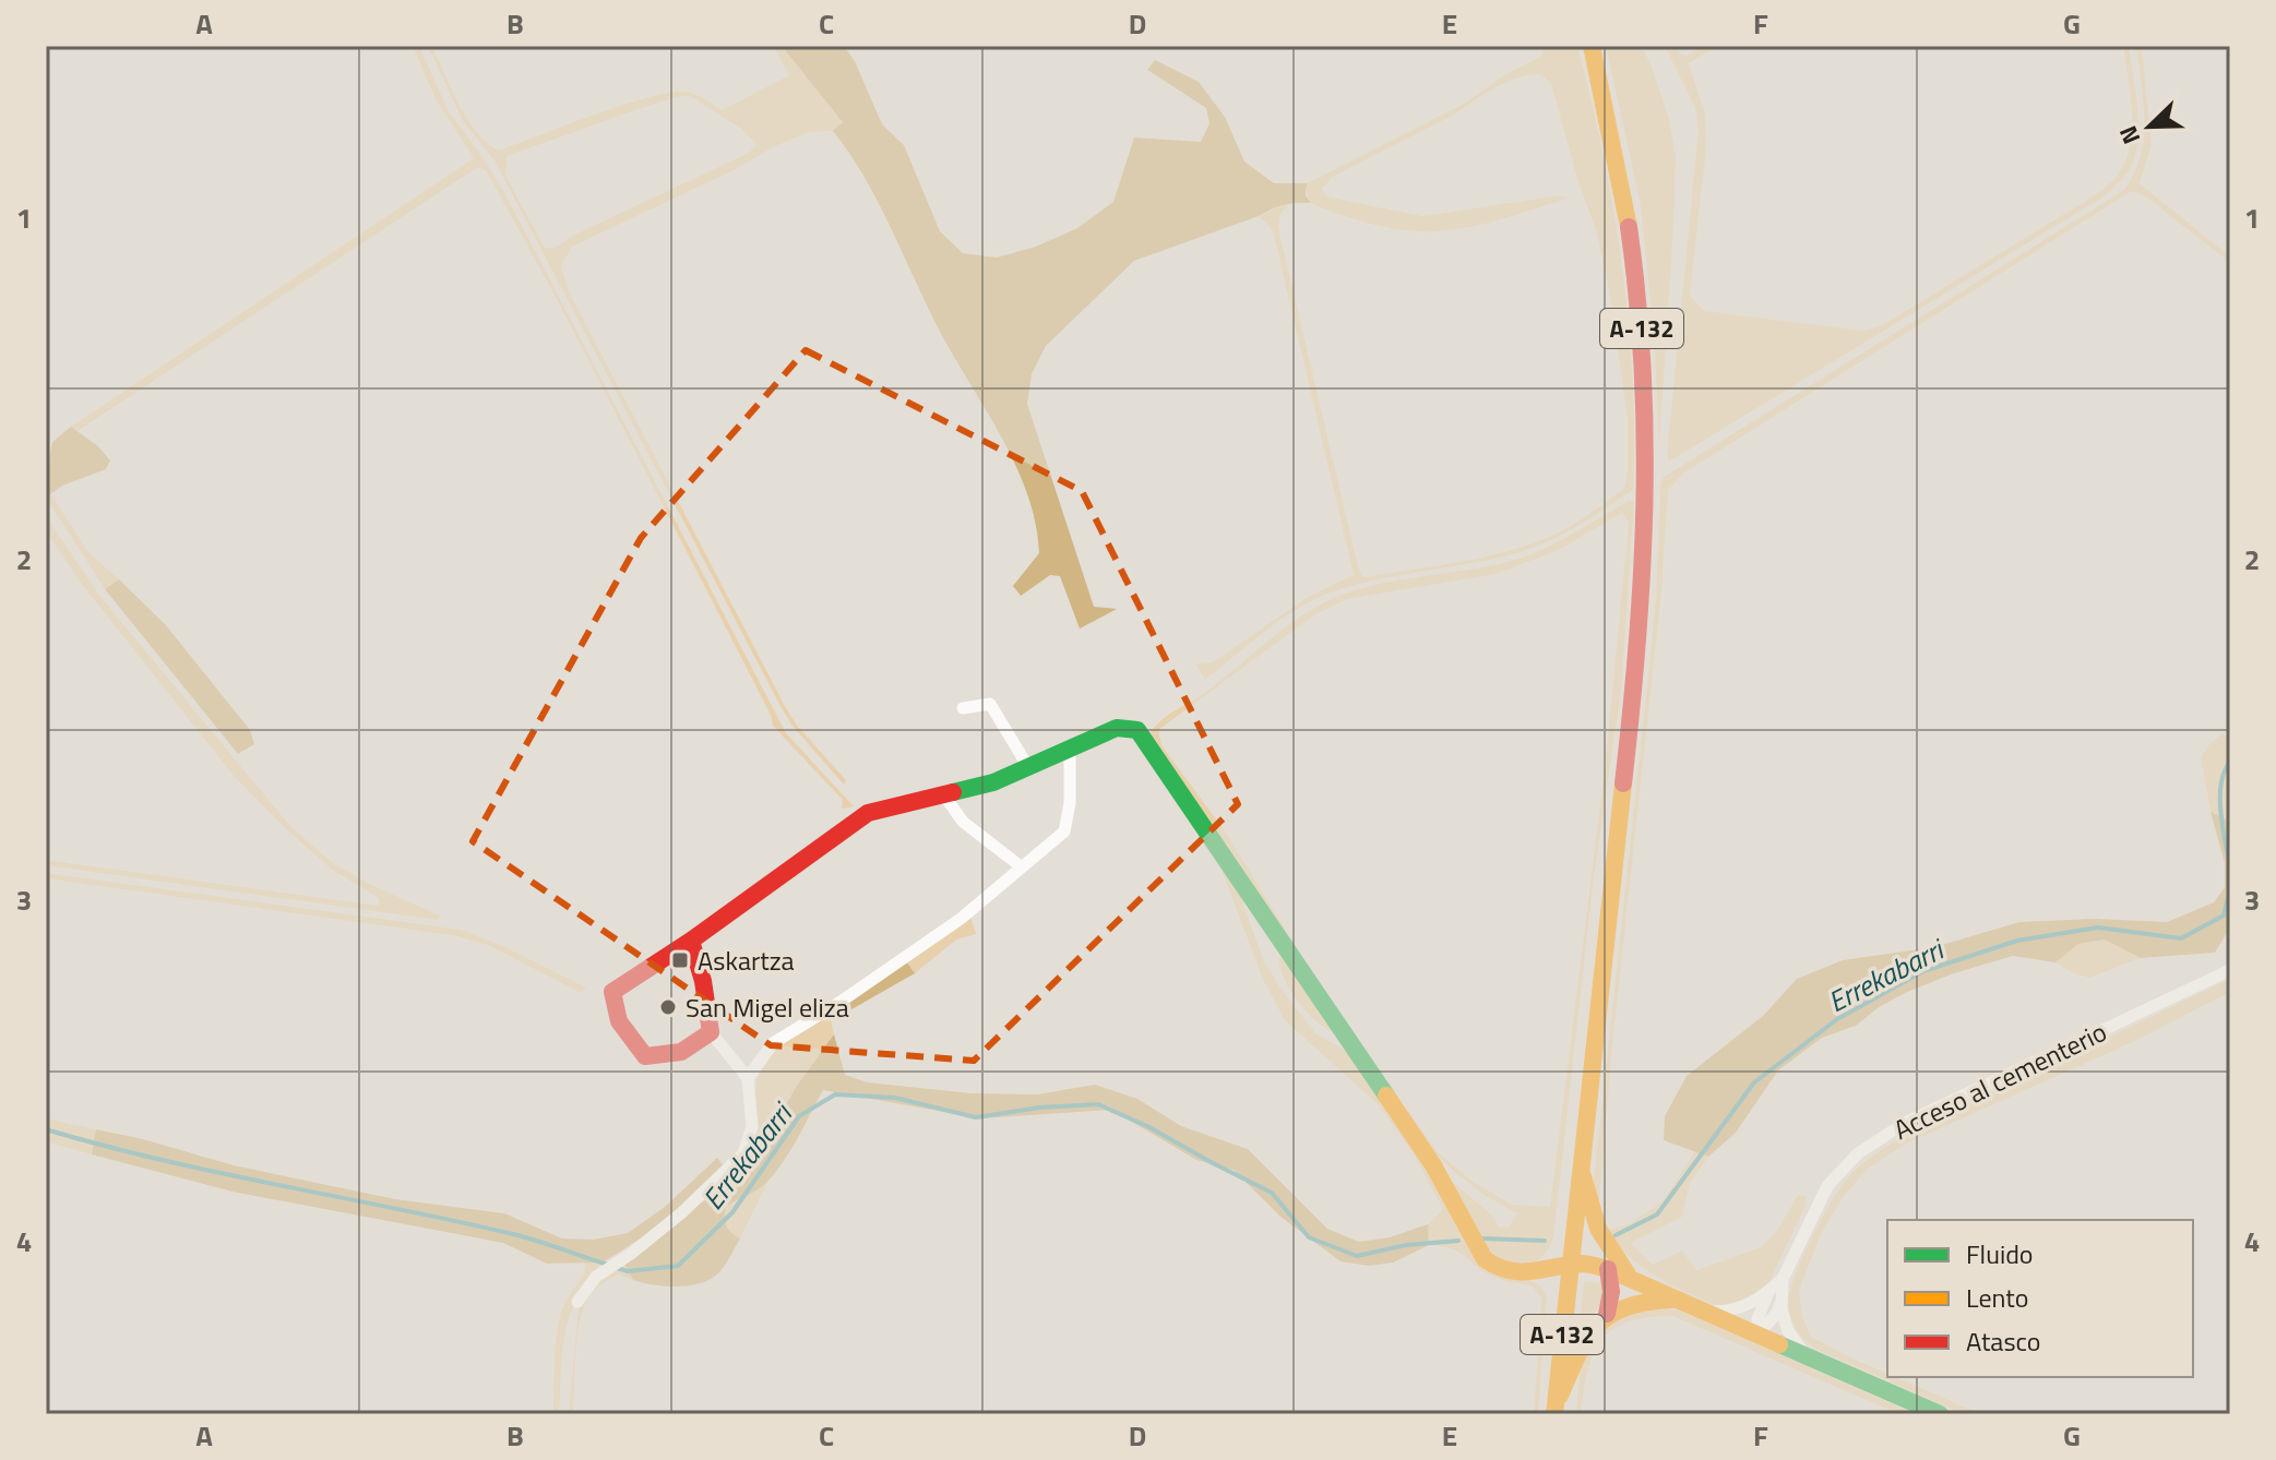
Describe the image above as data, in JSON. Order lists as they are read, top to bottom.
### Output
{
  "streets": {
    "main road": ["A-132"],
    "street": ["Acceso al cementerio"]
  },
  "water": ["Errekabarri"],
  "places": {
    "transit": ["Askartza"],
    "other": ["San Migel eliza"]
  },
  "legend": ["Fluido", "Lento", "Atasco"],
  "north": "bottom left",
  "grid": {
    "columns": [
      "A",
      "B",
      "C",
      "D",
      "E",
      "F",
      "G"
    ],
    "rows": [
      "1",
      "2",
      "3",
      "4"
    ]
  }
}
